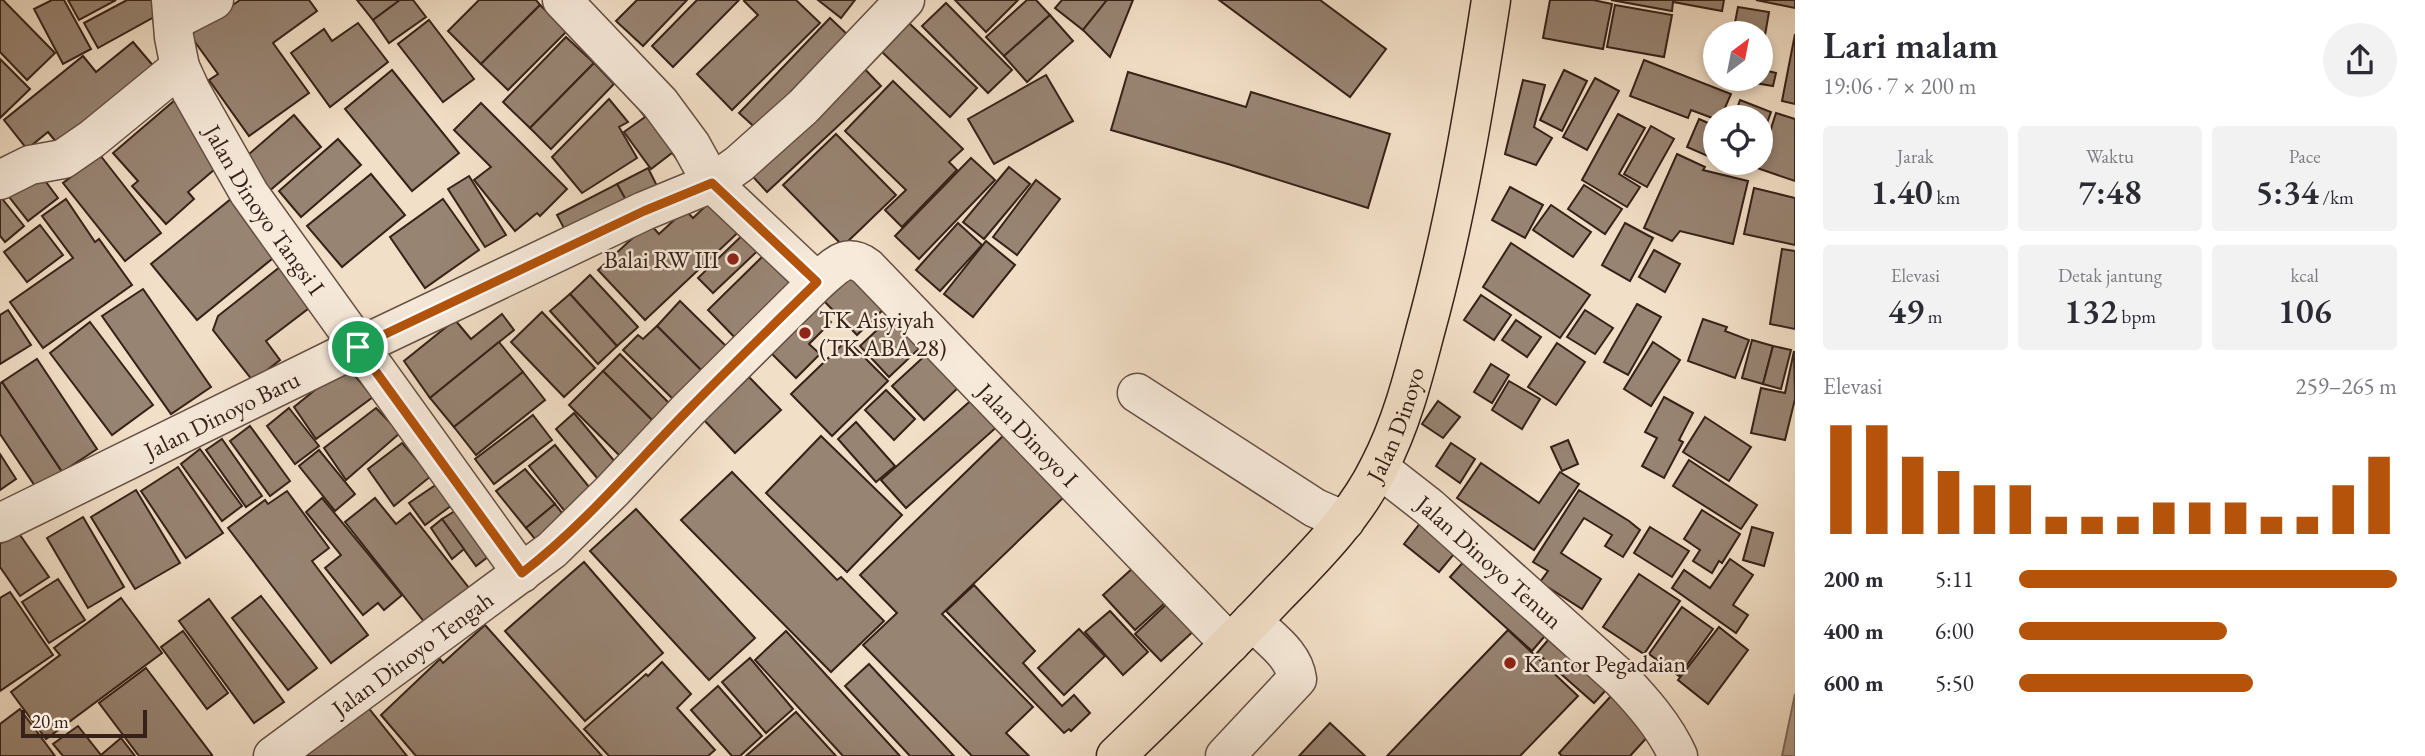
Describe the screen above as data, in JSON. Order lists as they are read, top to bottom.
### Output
{
  "streets": {
    "main road": ["Jalan Dinoyo"],
    "street": [
      "Jalan Dinoyo Tangsi I",
      "Jalan Dinoyo Baru",
      "Jalan Dinoyo I",
      "Jalan Dinoyo Tenun",
      "Jalan Dinoyo Tengah"
    ]
  },
  "crossings": [
    ["Jalan Dinoyo Tangsi I", "Jalan Dinoyo Baru"],
    ["Jalan Dinoyo Tangsi I", "Jalan Dinoyo Tengah"],
    ["Jalan Dinoyo", "Jalan Dinoyo I"],
    ["Jalan Dinoyo", "Jalan Dinoyo Tenun"],
    ["Jalan Dinoyo I", "Jalan Dinoyo Tengah"]
  ],
  "places": ["Balai RW III", "TK Aisyiyah (TK ABA 28)", "Kantor Pegadaian"],
  "scale_bar": "20 m",
  "north": "top right",
  "page": {
    "heading": ["Lari malam", "19:06 · 7 × 200 m"],
    "stats": [
      ["Jarak", "1.40 km"],
      ["Waktu", "7:48"],
      ["Pace", "5:34 /km"],
      ["Elevasi", "49 m"],
      ["Detak jantung", "132 bpm"],
      ["kcal", "106"]
    ],
    "chart": ["Elevasi", "259–265 m"],
    "list": [
      {
        "name": "200 m",
        "note": "5:11"
      },
      {
        "name": "400 m",
        "note": "6:00"
      },
      {
        "name": "600 m",
        "note": "5:50"
      }
    ],
    "scale": "20 m"
  }
}
